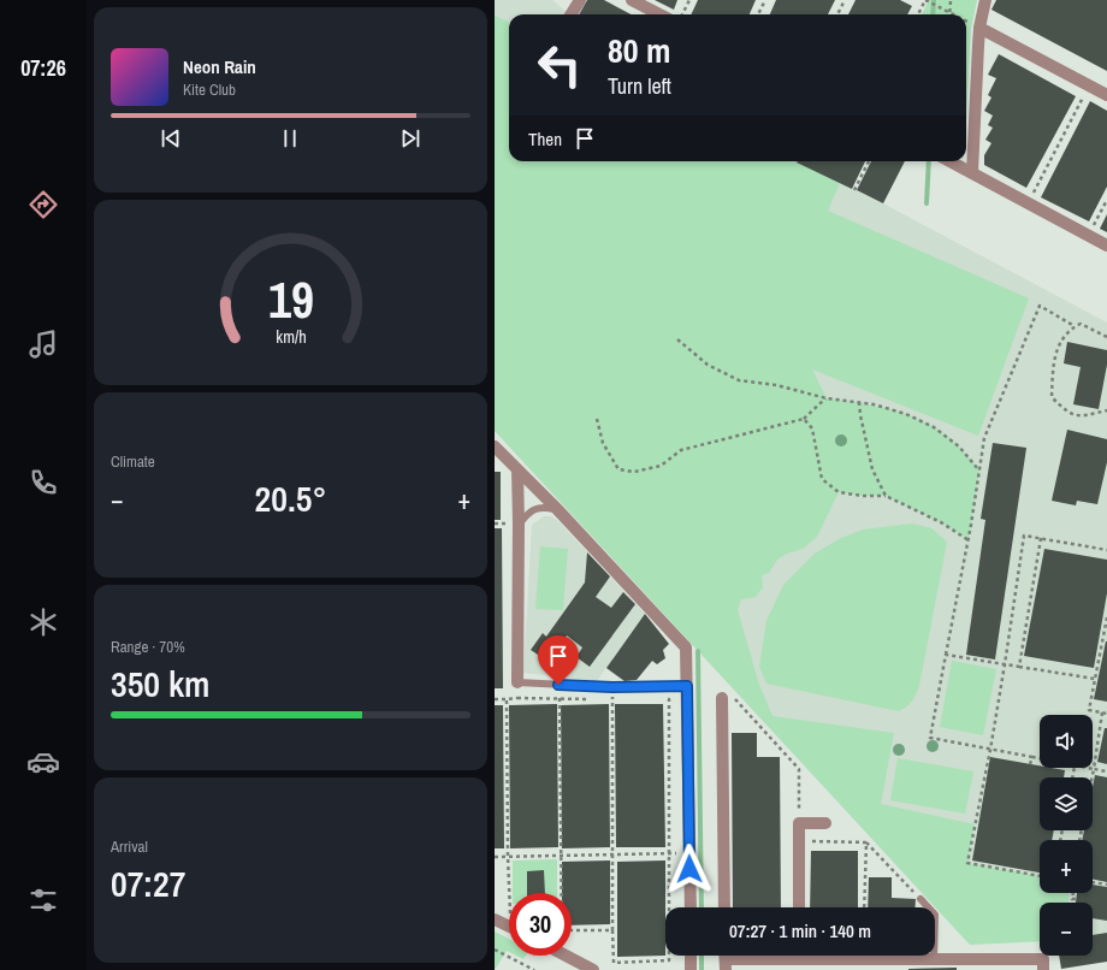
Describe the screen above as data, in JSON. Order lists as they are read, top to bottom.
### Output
{
  "page": {
    "tabs": "07:26",
    "turn": ["80 m", "Turn left"],
    "song": ["Neon Rain", "Kite Club"],
    "then": "Then",
    "tile": [
      "Climate",
      ["Range · 70%", "350 km"],
      ["Arrival", "07:27"]
    ],
    "heat": ["−", "20.5°", "+"],
    "map_buttons": ["+", "−"],
    "limit": "30",
    "trip": "07:27 · 1 min · 140 m",
    "gauge": ["19", "km/h"]
  }
}
